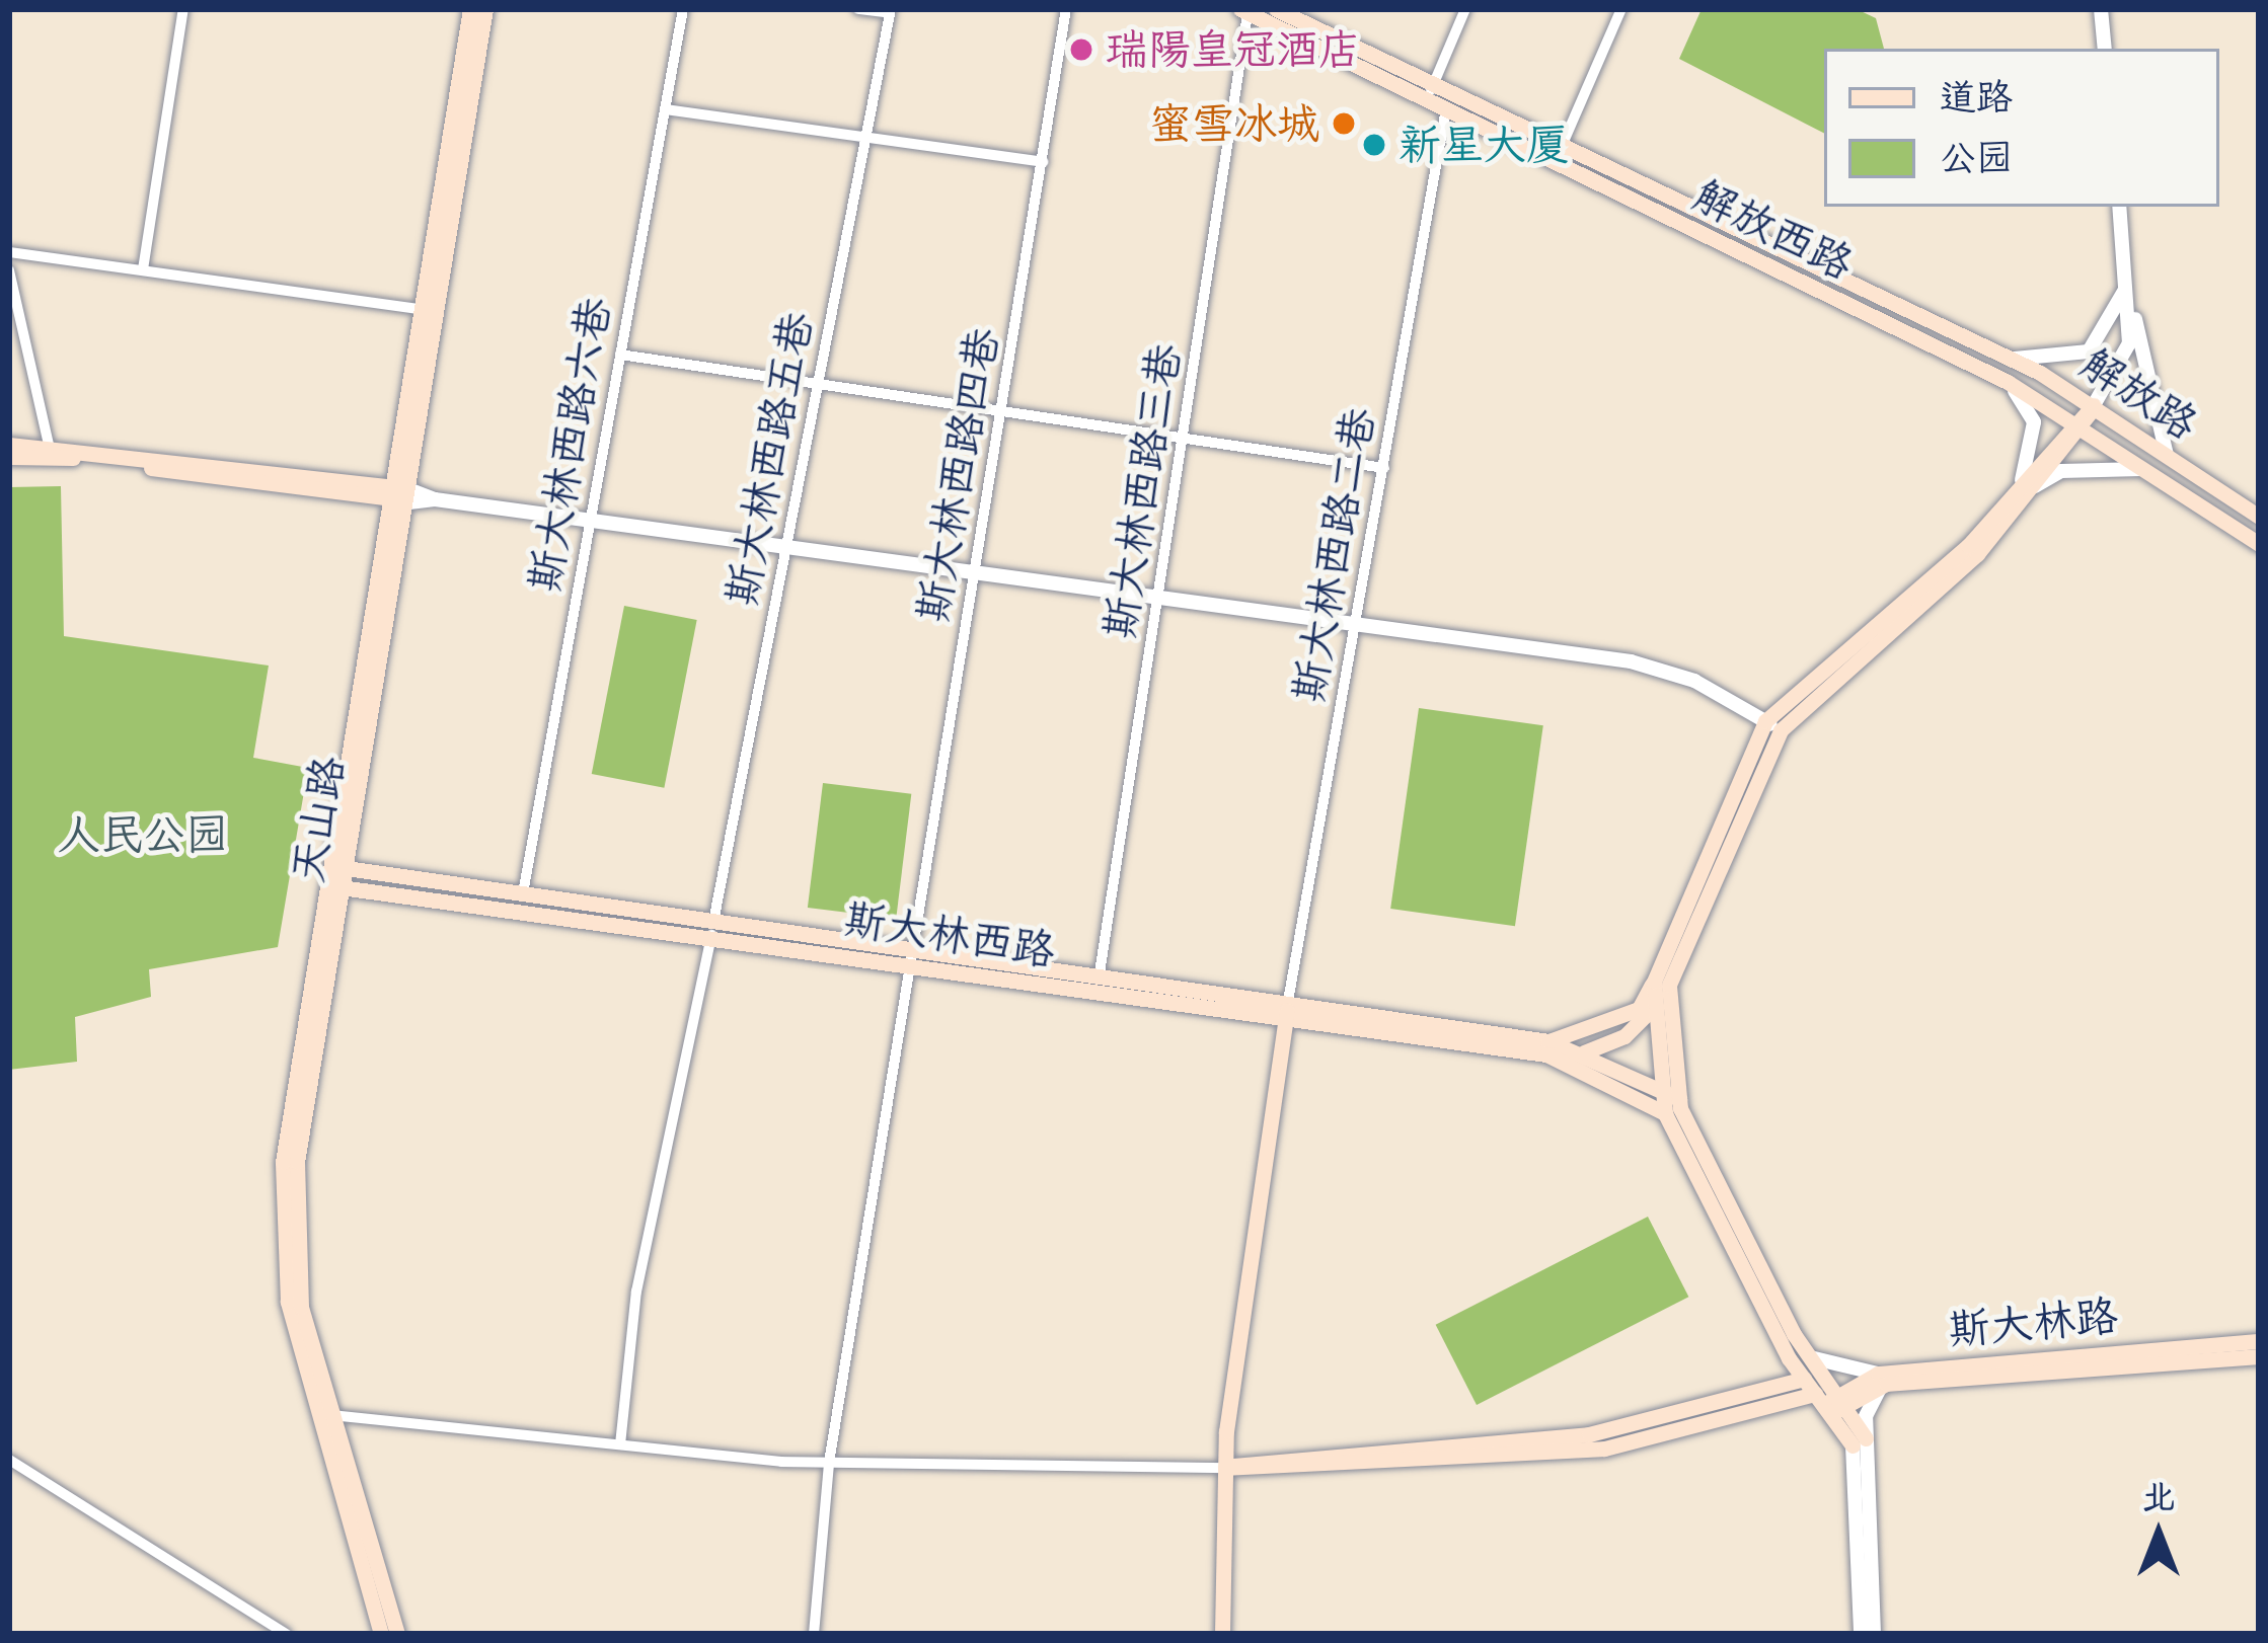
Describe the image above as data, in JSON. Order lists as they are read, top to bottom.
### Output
{
  "streets": {
    "main road": [
      "解放西路",
      "解放路",
      "天山路",
      "斯大林西路",
      "斯大林路"
    ],
    "street": [
      "斯大林西路六巷",
      "斯大林西路五巷",
      "斯大林西路四巷",
      "斯大林西路三巷",
      "斯大林西路二巷"
    ]
  },
  "crossings": [
    ["解放西路", "解放路"],
    ["解放西路", "斯大林西路三巷"],
    ["解放西路", "斯大林西路二巷"],
    ["斯大林西路六巷", "斯大林西路"],
    ["斯大林西路五巷", "斯大林西路"],
    ["斯大林西路四巷", "斯大林西路"],
    ["斯大林西路三巷", "斯大林西路"],
    ["斯大林西路二巷", "斯大林西路"],
    ["天山路", "斯大林西路"]
  ],
  "parks": ["人民公园"],
  "places": ["瑞陽皇冠酒店", "蜜雪冰城", "新星大厦"],
  "legend": ["道路", "公园"],
  "north": "top"
}
